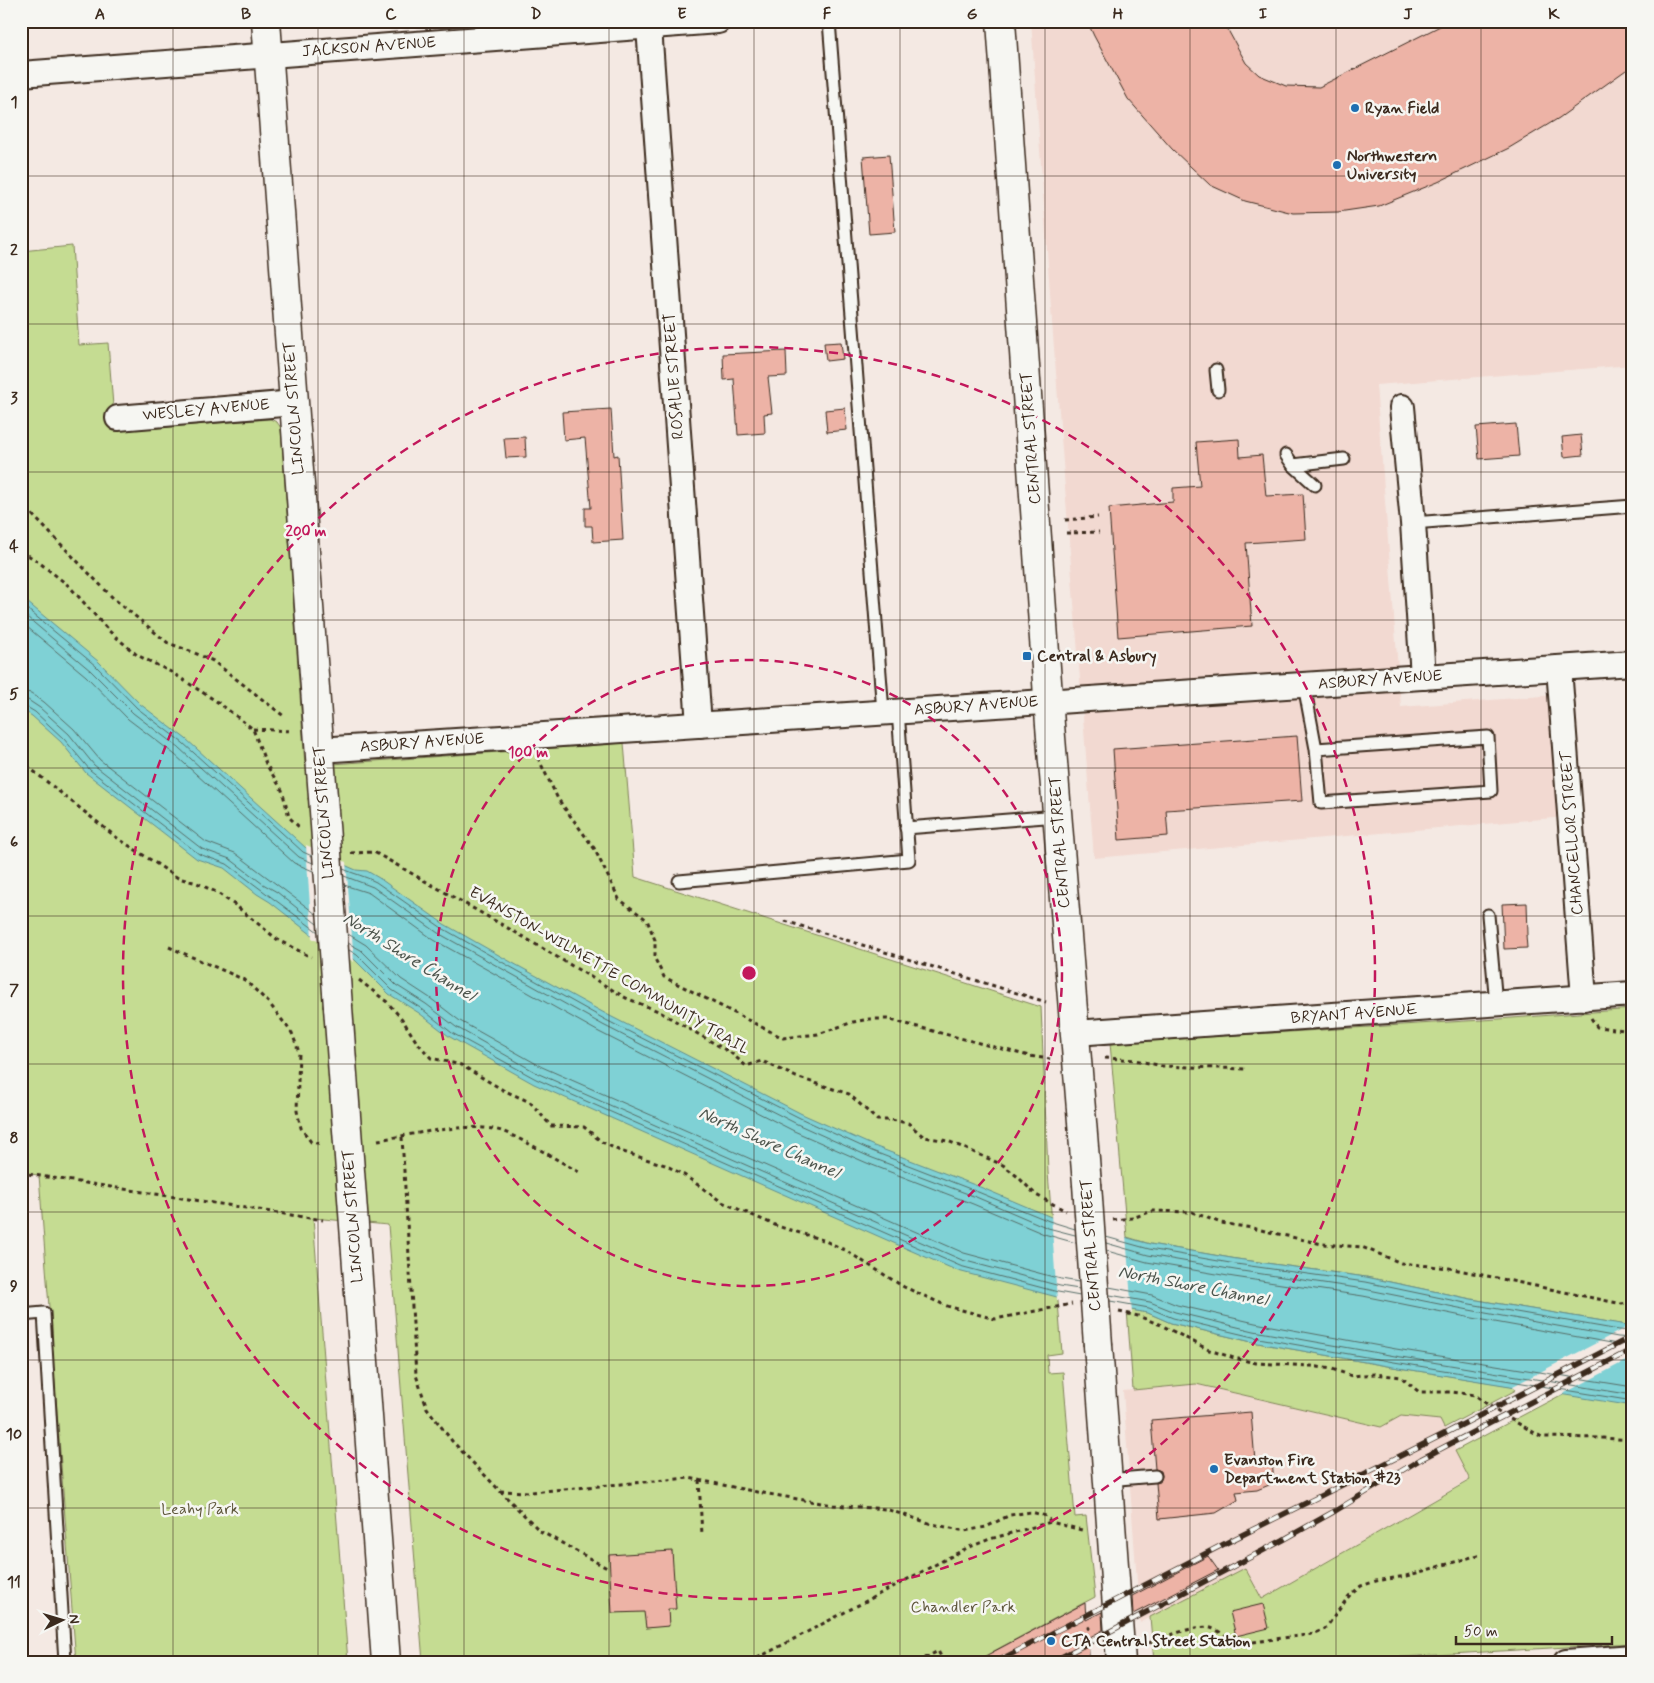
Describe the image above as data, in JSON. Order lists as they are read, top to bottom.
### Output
{
  "streets": {
    "main road": ["LINCOLN STREET", "CENTRAL STREET"],
    "street": [
      "JACKSON AVENUE",
      "ROSALIE STREET",
      "WESLEY AVENUE",
      "ASBURY AVENUE",
      "CHANCELLOR STREET",
      "BRYANT AVENUE"
    ],
    "path": ["EVANSTON-WILMETTE COMMUNITY TRAIL"]
  },
  "crossings": [
    ["JACKSON AVENUE", "ROSALIE STREET"],
    ["JACKSON AVENUE", "LINCOLN STREET"],
    ["ROSALIE STREET", "ASBURY AVENUE"],
    ["LINCOLN STREET", "WESLEY AVENUE"],
    ["LINCOLN STREET", "ASBURY AVENUE"],
    ["CENTRAL STREET", "ASBURY AVENUE"],
    ["CENTRAL STREET", "BRYANT AVENUE"],
    ["ASBURY AVENUE", "CHANCELLOR STREET"],
    ["CHANCELLOR STREET", "BRYANT AVENUE"]
  ],
  "water": ["North Shore Channel"],
  "parks": ["Leahy Park", "Chandler Park"],
  "places": {
    "other": [
      "Ryan Field",
      "Northwestern University",
      "Evanston Fire Department Station #23",
      "CTA Central Street Station"
    ],
    "transit": ["Central & Asbury"]
  },
  "scale_bar": "50 m",
  "north": "right",
  "grid": {
    "columns": [
      "A",
      "B",
      "C",
      "D",
      "E",
      "F",
      "G",
      "H",
      "I",
      "J",
      "K"
    ],
    "rows": [
      "1",
      "2",
      "3",
      "4",
      "5",
      "6",
      "7",
      "8",
      "9",
      "10",
      "11"
    ]
  },
  "rings": ["200 m", "100 m"]
}
